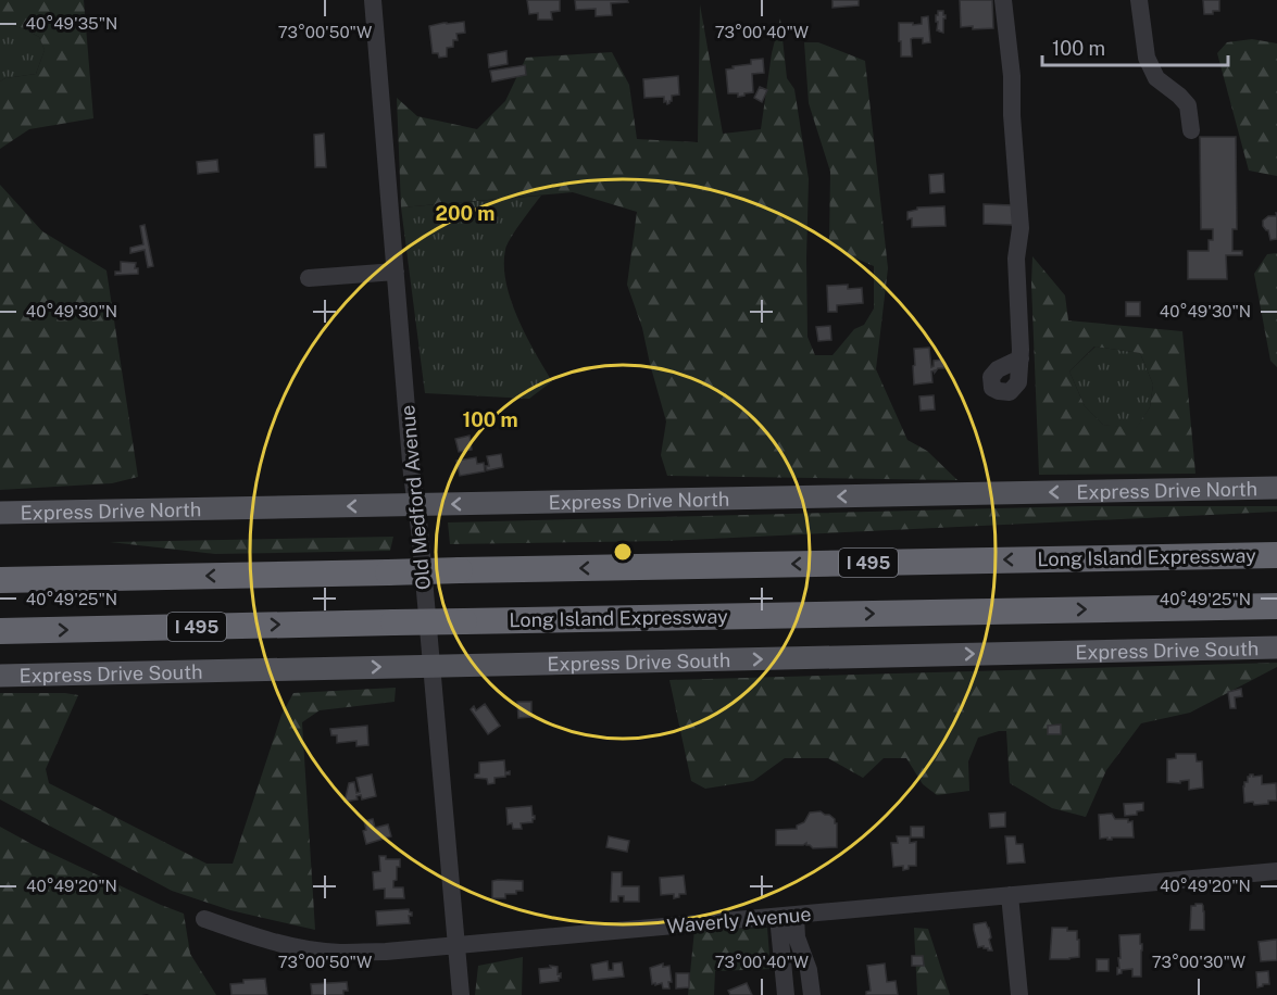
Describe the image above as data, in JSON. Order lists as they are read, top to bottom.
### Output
{
  "streets": {
    "highway": ["Long Island Expressway", "I 495"],
    "main road": ["Express Drive North", "Express Drive South"],
    "street": ["Old Medford Avenue", "Waverly Avenue"]
  },
  "crossings": [
    ["Express Drive North", "Old Medford Avenue"],
    ["Old Medford Avenue", "Express Drive South"],
    ["Old Medford Avenue", "Waverly Avenue"]
  ],
  "one_way": ["Express Drive North", "Express Drive South"],
  "scale_bar": "100 m",
  "coordinates": [
    "40°49'35\"N",
    "73°00'50\"W",
    "73°00'40\"W",
    "40°49'30\"N",
    "40°49'25\"N",
    "40°49'20\"N",
    "73°00'30\"W"
  ],
  "rings": ["200 m", "100 m"]
}
